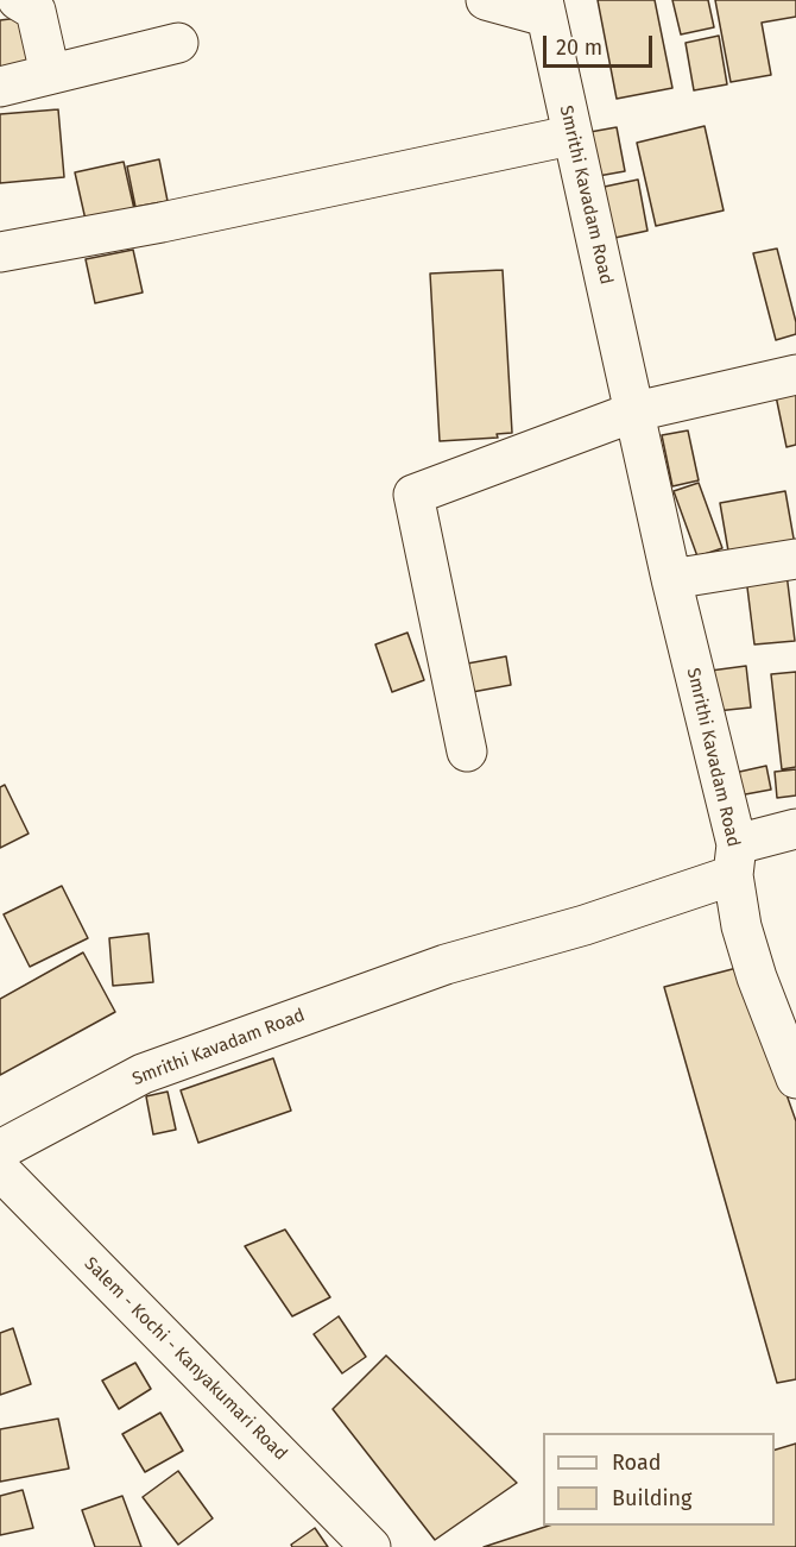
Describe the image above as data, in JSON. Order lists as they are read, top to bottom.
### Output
{
  "streets": {
    "street": ["Smrithi Kavadam Road", "Salem - Kochi - Kanyakumari Road"]
  },
  "legend": ["Road", "Building"],
  "scale_bar": "20 m"
}
